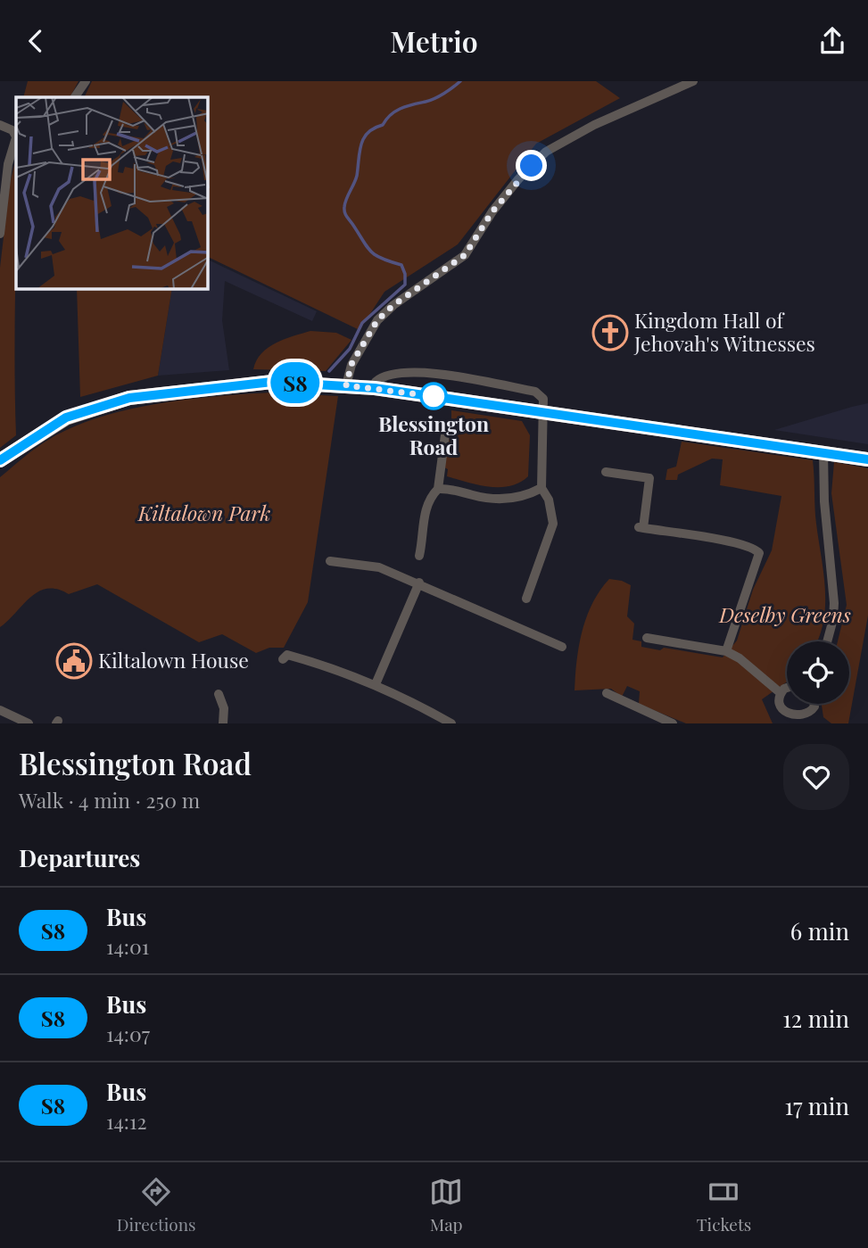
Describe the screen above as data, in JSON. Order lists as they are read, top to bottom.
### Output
{
  "parks": ["Kiltalown Park", "Deselby Greens"],
  "places": {
    "church": ["Kingdom Hall of Jehovah's Witnesses"],
    "other": ["Blessington Road"],
    "public building": ["Kiltalown House"]
  },
  "lines": ["bus line S8"],
  "page": {
    "header": "Metrio",
    "on_map": "S8",
    "heading": [
      ["Blessington Road", "Walk · 4 min · 250 m"],
      "Departures"
    ],
    "list": [
      {
        "mark": "S8",
        "name": "Bus",
        "note": "14:01",
        "value": "6 min"
      },
      {
        "mark": "S8",
        "name": "Bus",
        "note": "14:07",
        "value": "12 min"
      },
      {
        "mark": "S8",
        "name": "Bus",
        "note": "14:12",
        "value": "17 min"
      }
    ],
    "tabs": ["Directions", "Map", "Tickets"]
  }
}
